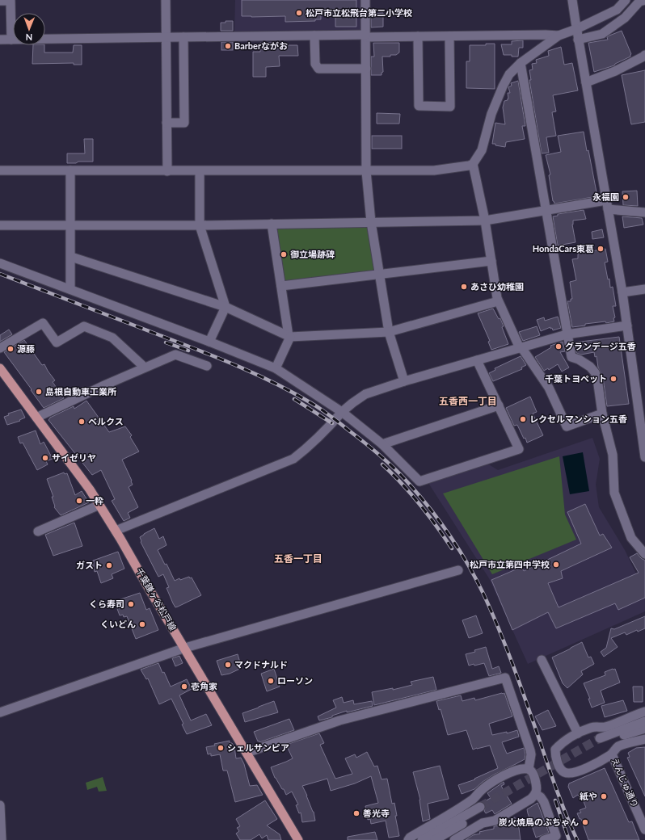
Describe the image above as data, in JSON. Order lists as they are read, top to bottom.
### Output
{
  "streets": {
    "main road": ["千葉鎌ヶ谷松戸線"],
    "street": ["えんじゅ通り"]
  },
  "districts": ["五香西一丁目", "五香一丁目"],
  "places": [
    "松戸市立松飛台第二小学校",
    "Barberながお",
    "永福園",
    "HondaCars東葛",
    "御立場跡碑",
    "あさひ幼稚園",
    "グランデージ五香",
    "源藤",
    "千葉トヨペット",
    "島根自動車工業所",
    "レクセルマンション五香",
    "ベルクス",
    "サイゼリヤ",
    "一粋",
    "松戸市立第四中学校",
    "ガスト",
    "くら寿司",
    "くいどん",
    "マクドナルド",
    "ローソン",
    "壱角家",
    "シェルサンピア",
    "紙や",
    "善光寺",
    "炭火焼鳥のぶちゃん"
  ],
  "north": "bottom"
}
